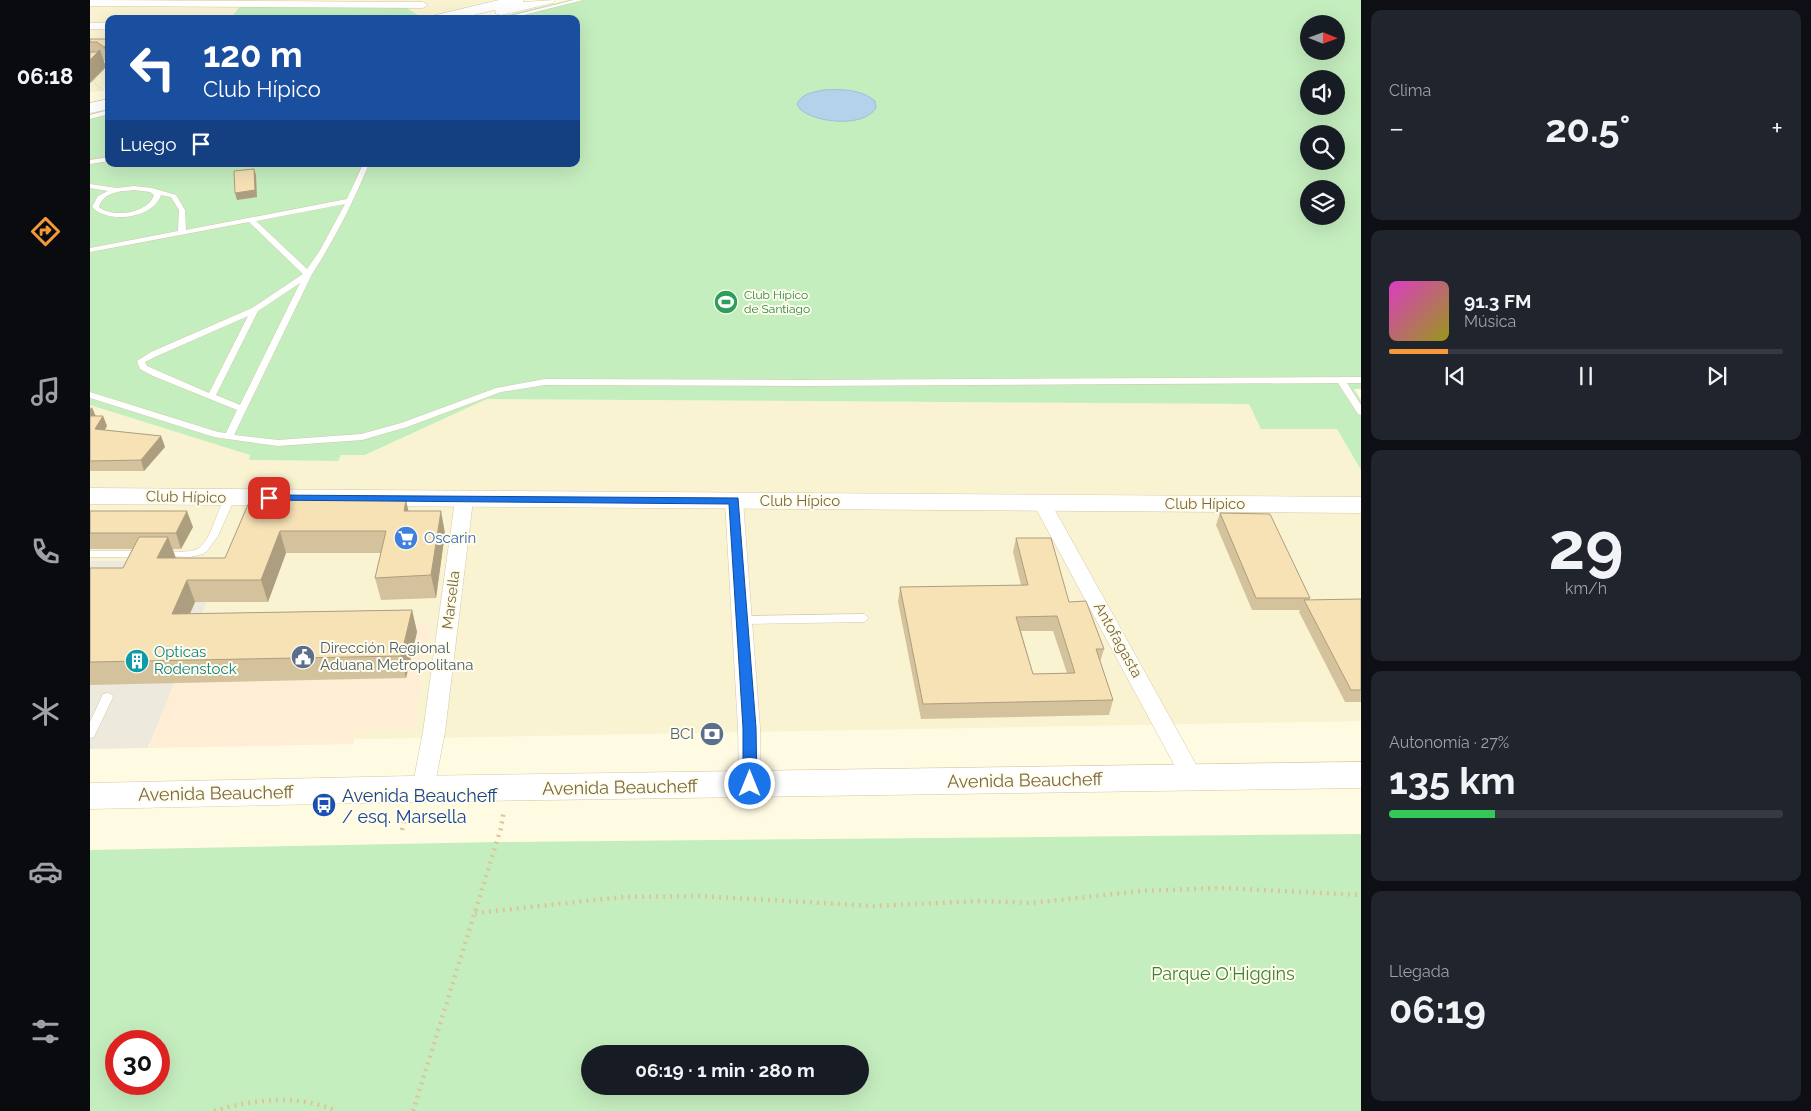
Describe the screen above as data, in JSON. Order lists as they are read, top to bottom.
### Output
{
  "streets": {
    "main road": ["Club Hípico", "Avenida Beaucheff"],
    "street": ["Marsella", "Antofagasta"]
  },
  "crossings": [
    ["Club Hípico", "Marsella"],
    ["Club Hípico", "Antofagasta"],
    ["Marsella", "Avenida Beaucheff"],
    ["Antofagasta", "Avenida Beaucheff"]
  ],
  "parks": ["Parque O'Higgins"],
  "places": {
    "sports": ["Club Hípico de Santiago"],
    "supermarket": ["Oscarin"],
    "public building": ["Dirección Regional Aduana Metropolitana"],
    "building": ["Opticas Rodenstock"],
    "bank": ["BCI"],
    "bus stop": ["Avenida Beaucheff / esq. Marsella"]
  },
  "north": "right",
  "page": {
    "tabs": "06:18",
    "tile": [
      "Clima",
      ["29", "km/h"],
      ["Autonomía · 27%", "135 km"],
      ["Llegada", "06:19"]
    ],
    "turn": ["120 m", "Club Hípico"],
    "heat": ["−", "20.5°", "+"],
    "then": "Luego",
    "song": ["91.3 FM", "Música"],
    "limit": "30",
    "trip": "06:19 · 1 min · 280 m"
  }
}
